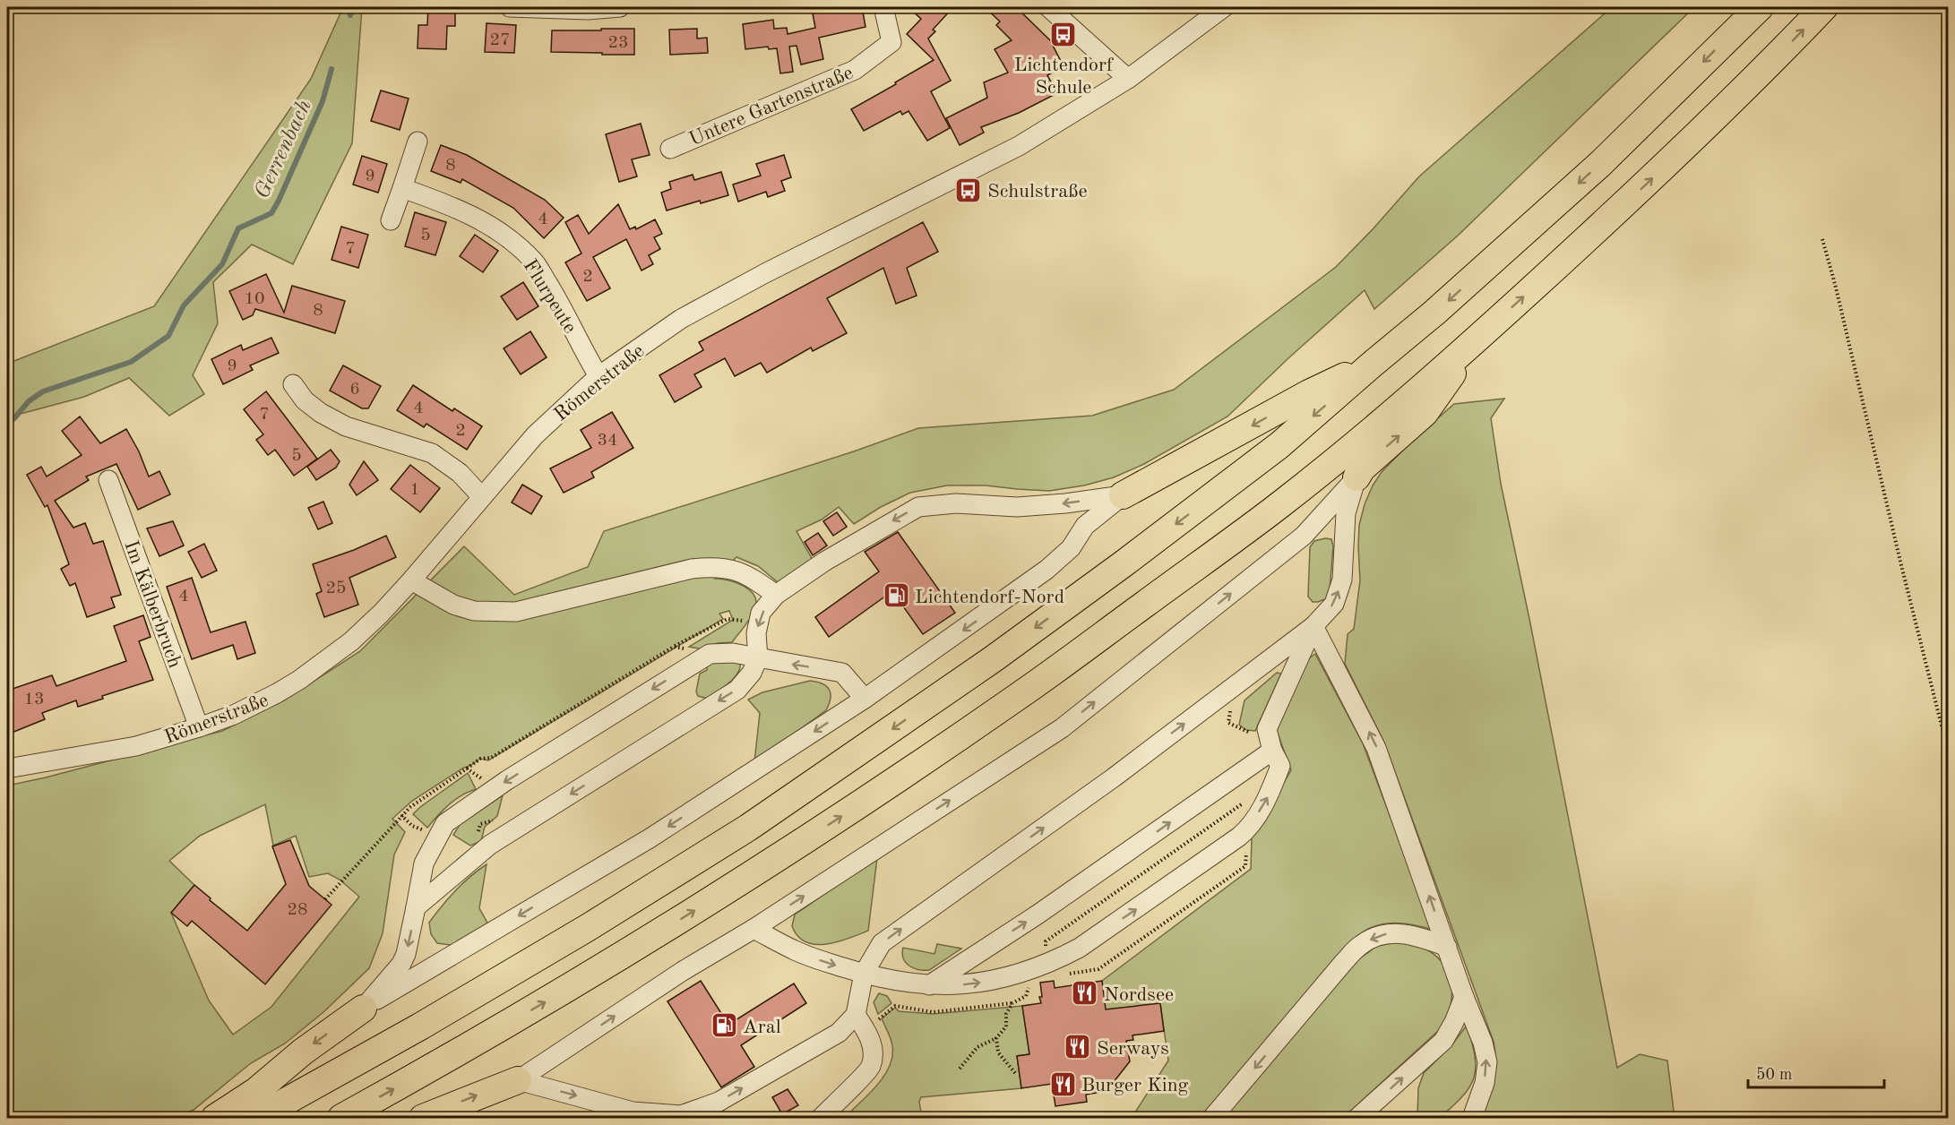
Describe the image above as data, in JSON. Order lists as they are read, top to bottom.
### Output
{
  "streets": {
    "street": [
      "Untere Gartenstraße",
      "Flurpeute",
      "Römerstraße",
      "Im Kälberbruch"
    ]
  },
  "crossings": [
    ["Flurpeute", "Römerstraße"],
    ["Römerstraße", "Im Kälberbruch"]
  ],
  "water": ["Gerrenbach"],
  "places": {
    "bus stop": ["Lichtendorf Schule", "Schulstraße"],
    "fuel station": ["Lichtendorf-Nord", "Aral"],
    "restaurant": ["Nordsee", "Serways", "Burger King"]
  },
  "house_numbers": [
    "27",
    "23",
    "8",
    "9",
    "4",
    "5",
    "7",
    "2",
    "10",
    "8",
    "9",
    "6",
    "4",
    "7",
    "2",
    "34",
    "5",
    "1",
    "25",
    "4",
    "13",
    "28"
  ],
  "scale_bar": "50 m"
}
